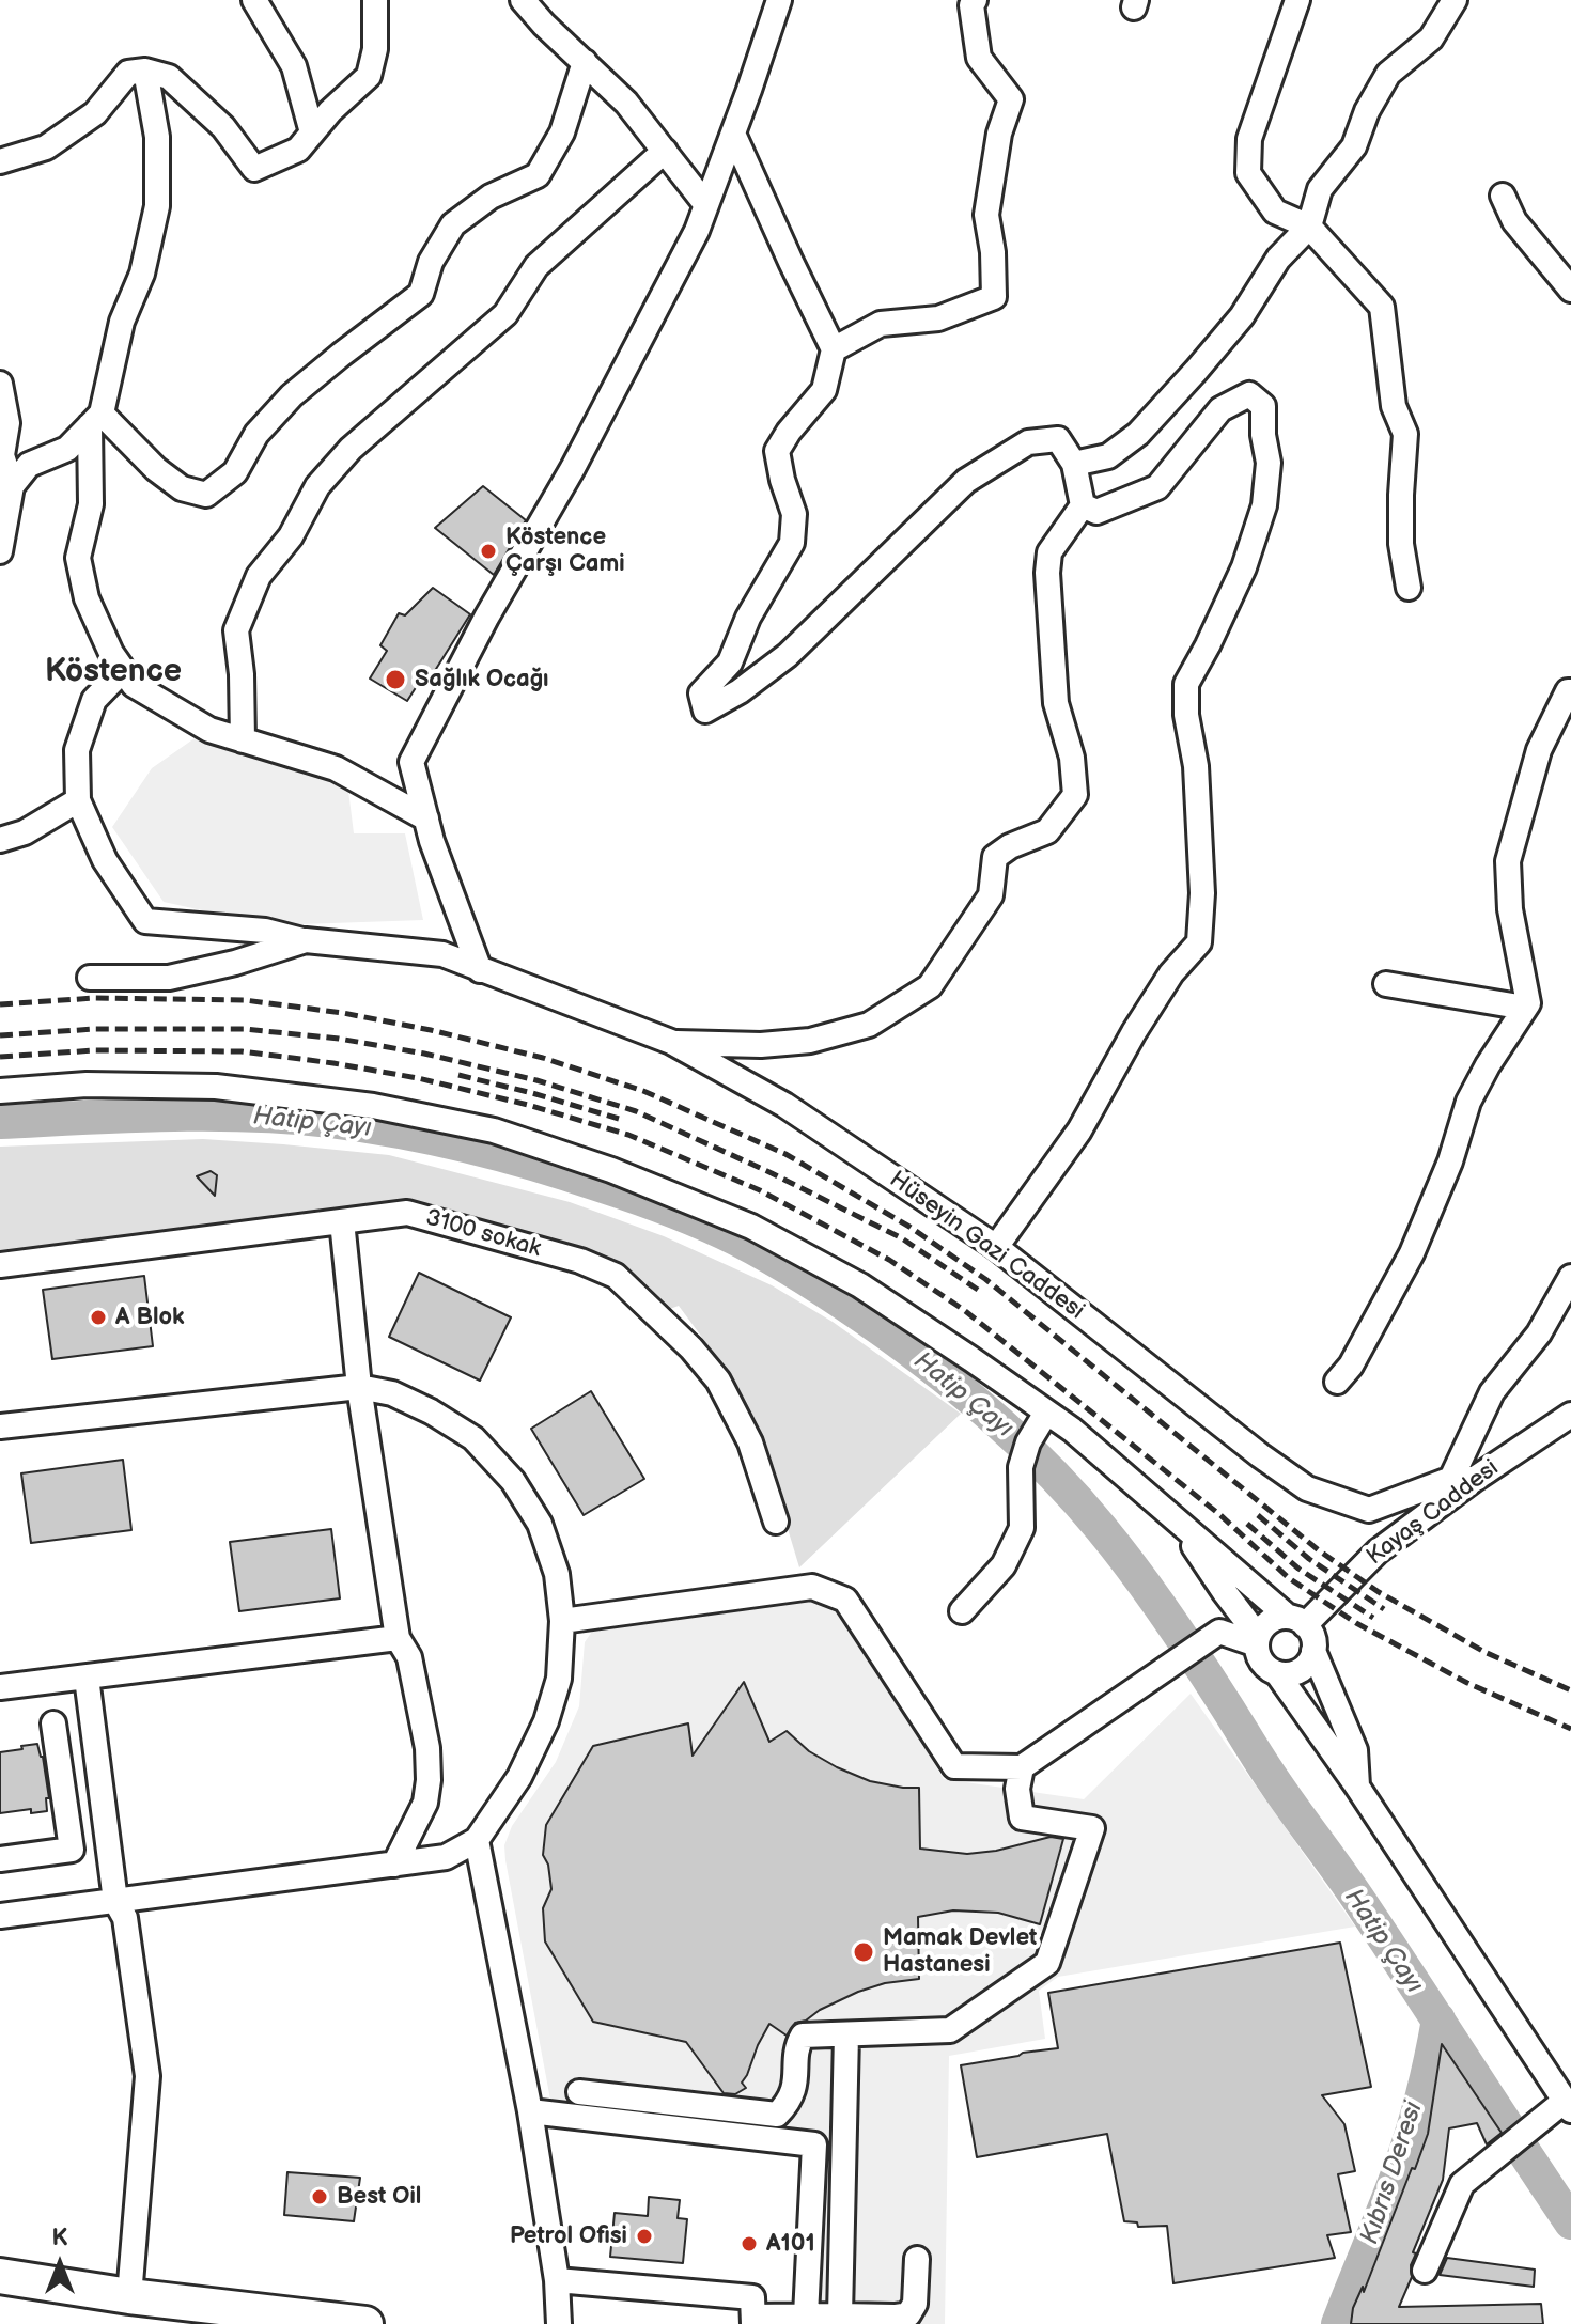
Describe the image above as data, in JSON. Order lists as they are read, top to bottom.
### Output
{
  "streets": {
    "street": ["3100 sokak", "Hüseyin Gazi Caddesi", "Kayaş Caddesi"]
  },
  "crossings": [
    ["Hüseyin Gazi Caddesi", "Kayaş Caddesi"]
  ],
  "districts": ["Köstence"],
  "water": ["Hatip Çayı", "Kıbrıs Deresi"],
  "places": [
    "Köstence Çarşı Cami",
    "Sağlık Ocağı",
    "A Blok",
    "Mamak Devlet Hastanesi",
    "Best Oil",
    "Petrol Ofisi",
    "A101"
  ],
  "north": "top"
}
